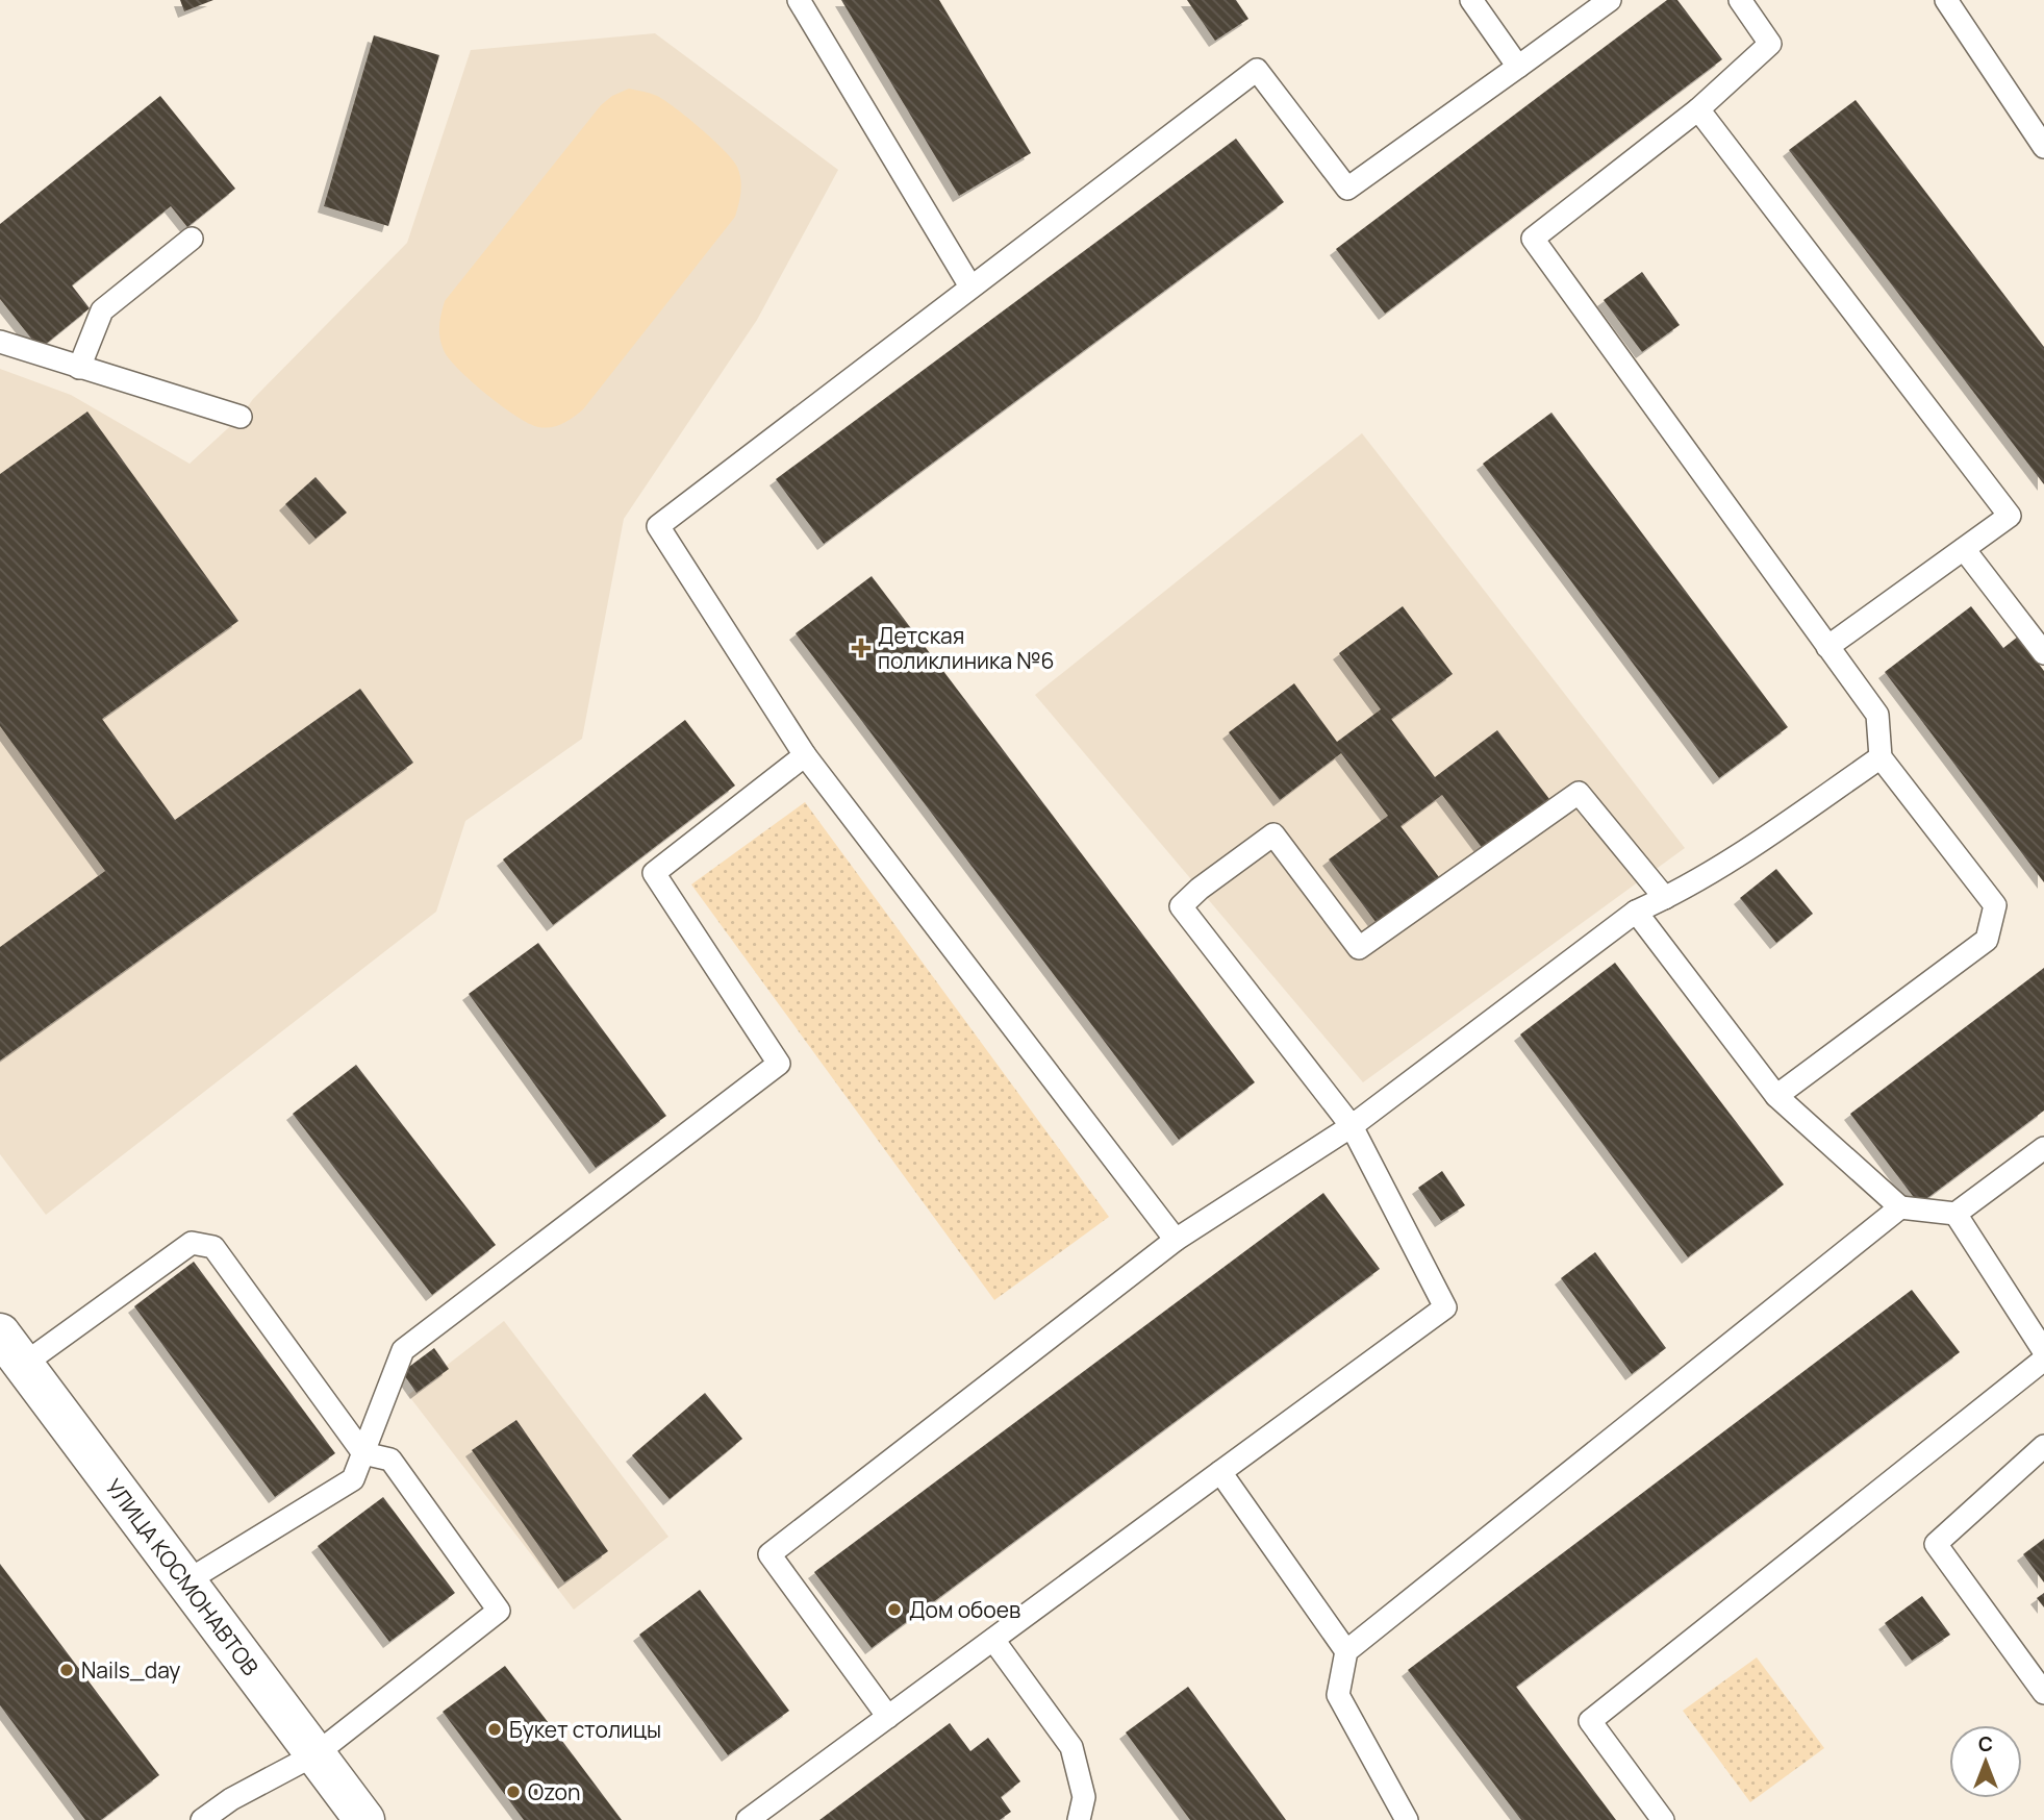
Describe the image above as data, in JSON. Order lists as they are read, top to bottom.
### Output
{
  "streets": {
    "street": ["УЛИЦА КОСМОНАВТОВ"]
  },
  "places": {
    "health": ["Детская поликлиника №6"],
    "other": [
      "Дом обоев",
      "Nails_day",
      "Букет столицы",
      "Ozon"
    ]
  },
  "north": "top"
}
